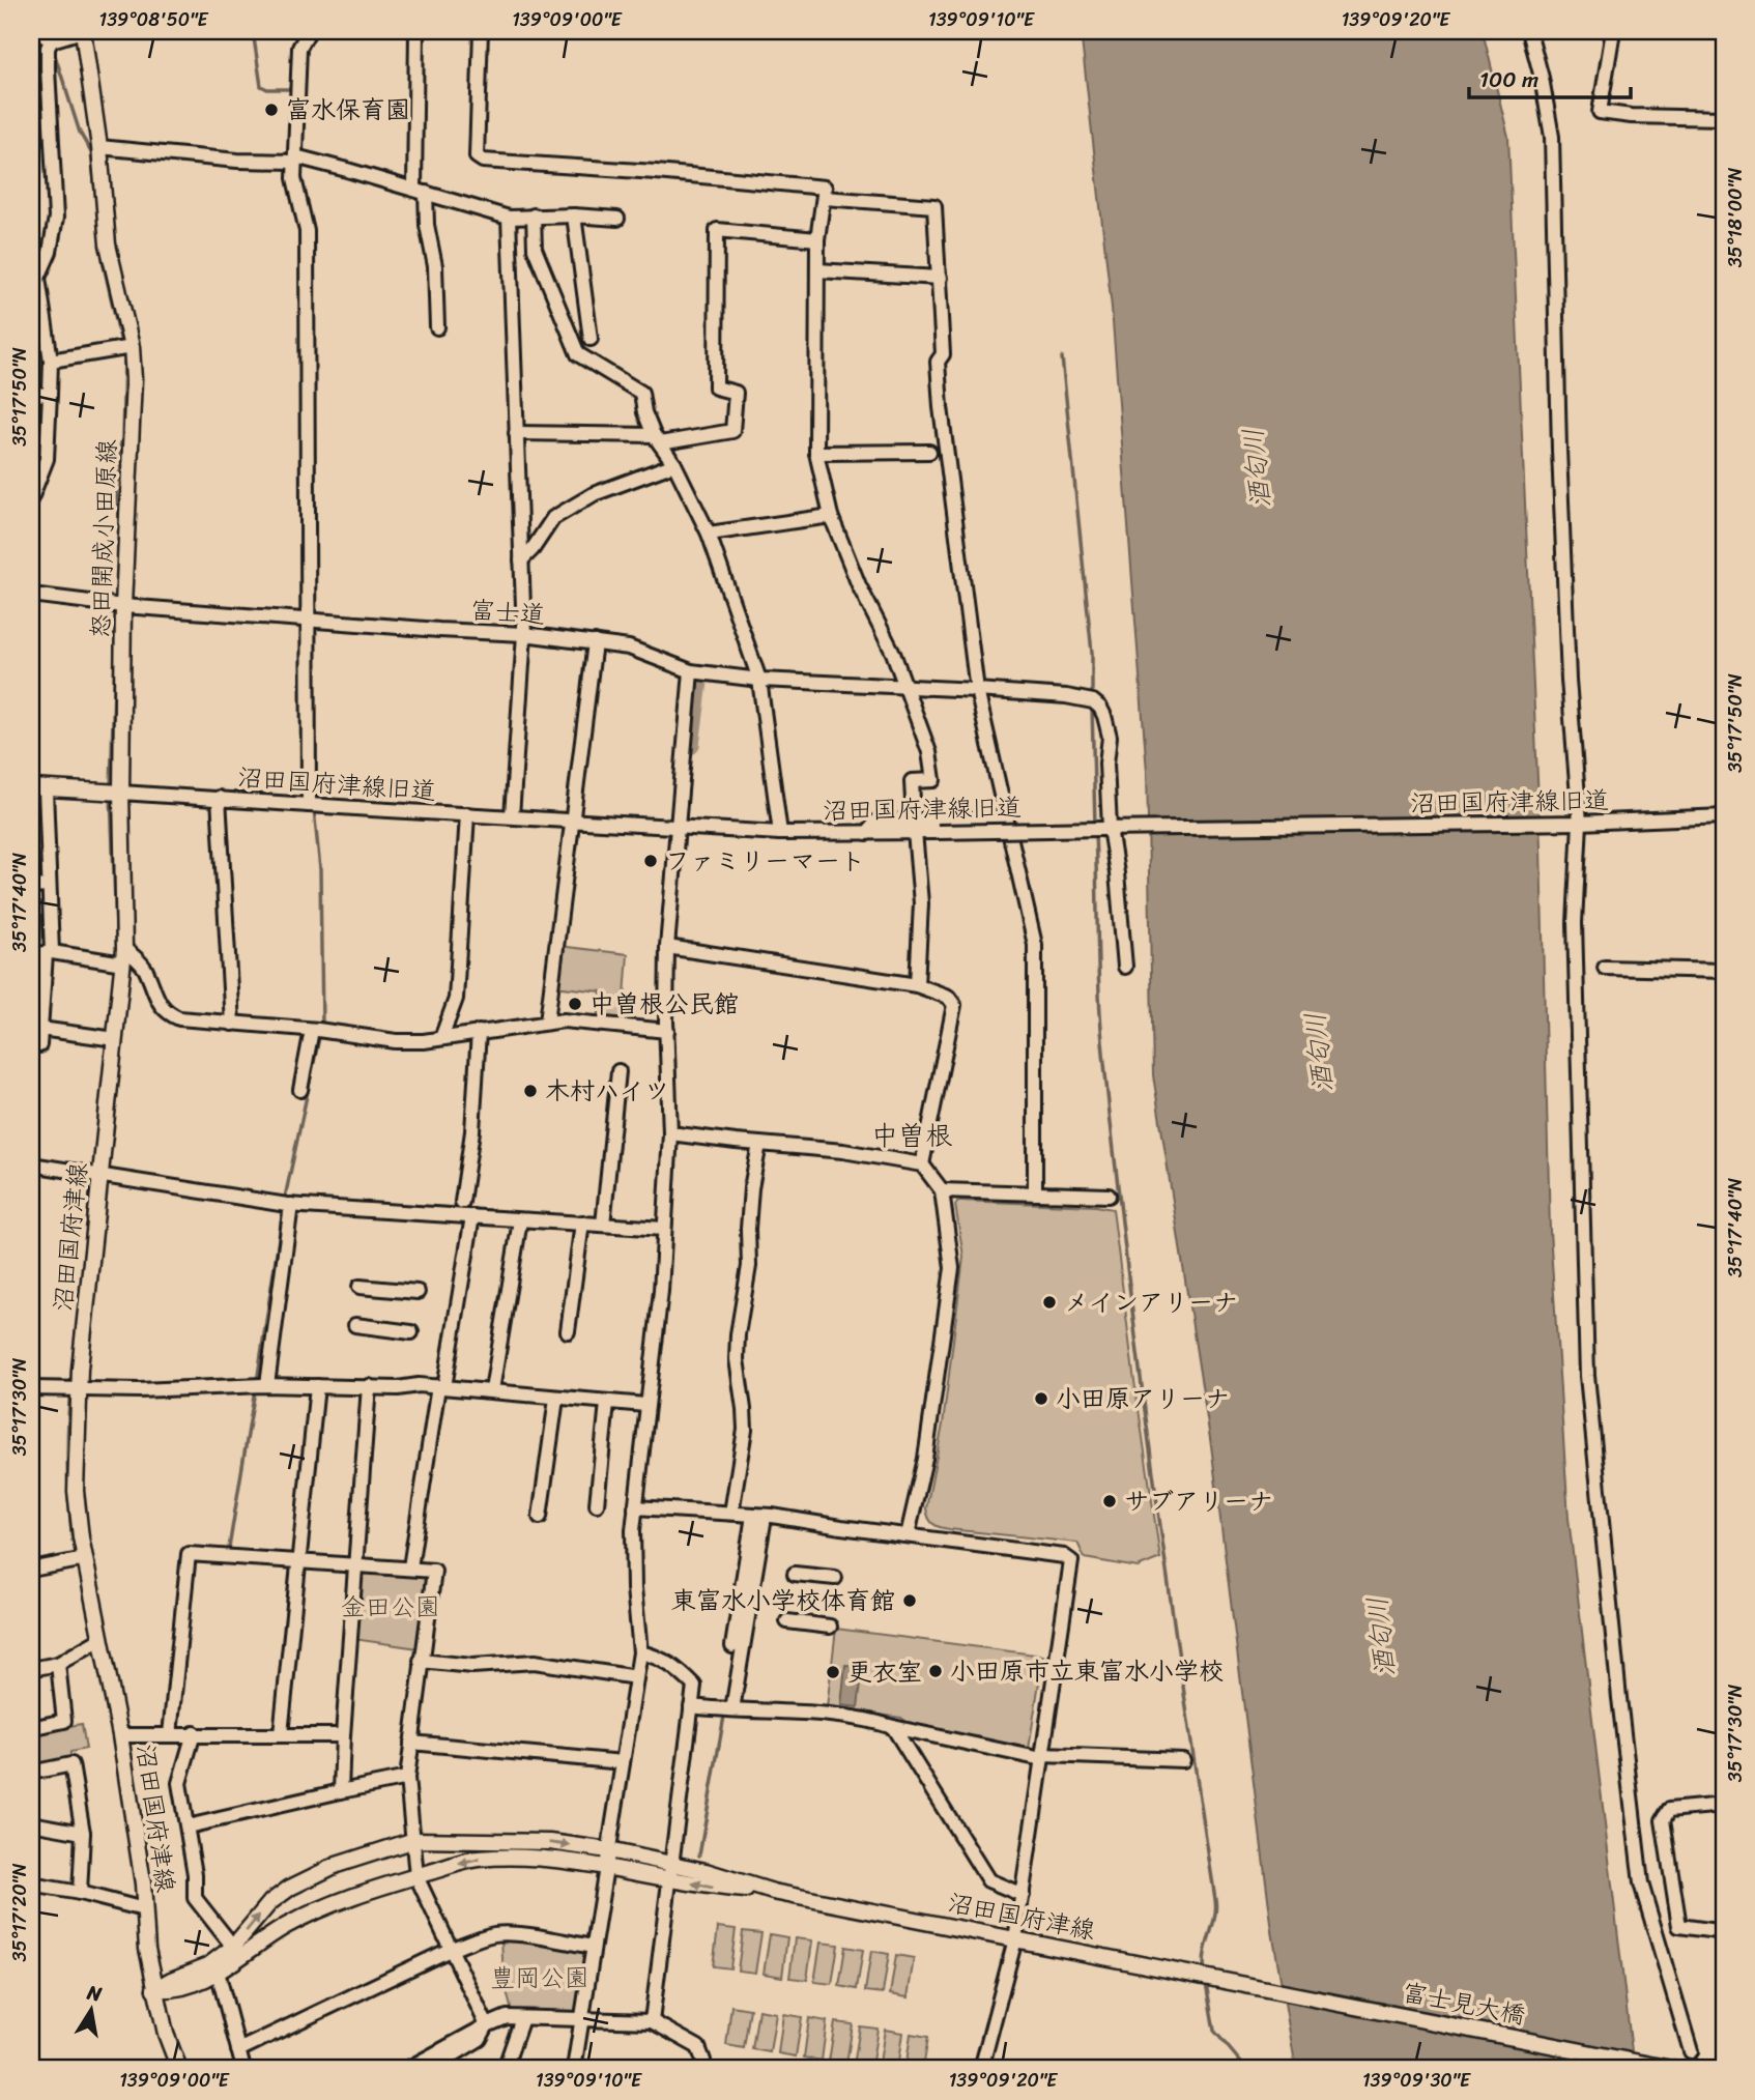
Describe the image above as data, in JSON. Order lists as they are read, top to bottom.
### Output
{
  "streets": {
    "main road": ["怒田開成小田原線", "沼田国府津線", "富士見大橋"],
    "street": ["富士道", "沼田国府津線旧道"]
  },
  "crossings": [
    ["怒田開成小田原線", "富士道"],
    ["怒田開成小田原線", "沼田国府津線旧道"],
    ["怒田開成小田原線", "沼田国府津線"],
    ["富士道", "沼田国府津線旧道"],
    ["沼田国府津線旧道", "沼田国府津線"],
    ["沼田国府津線", "富士見大橋"]
  ],
  "districts": ["中曽根"],
  "water": ["酒匂川"],
  "parks": ["金田公園", "豊岡公園"],
  "places": [
    "富水保育園",
    "ファミリーマート",
    "中曽根公民館",
    "木村ハイツ",
    "メインアリーナ",
    "小田原アリーナ",
    "サブアリーナ",
    "東富水小学校体育館",
    "小田原市立東富水小学校",
    "更衣室"
  ],
  "scale_bar": "100 m",
  "north": "top",
  "coordinates": [
    "139°08'50\"E",
    "139°09'00\"E",
    "139°09'10\"E",
    "139°09'20\"E",
    "35°18'00\"N",
    "35°17'50\"N",
    "35°17'40\"N",
    "35°17'30\"N",
    "35°17'20\"N",
    "139°09'30\"E"
  ]
}
